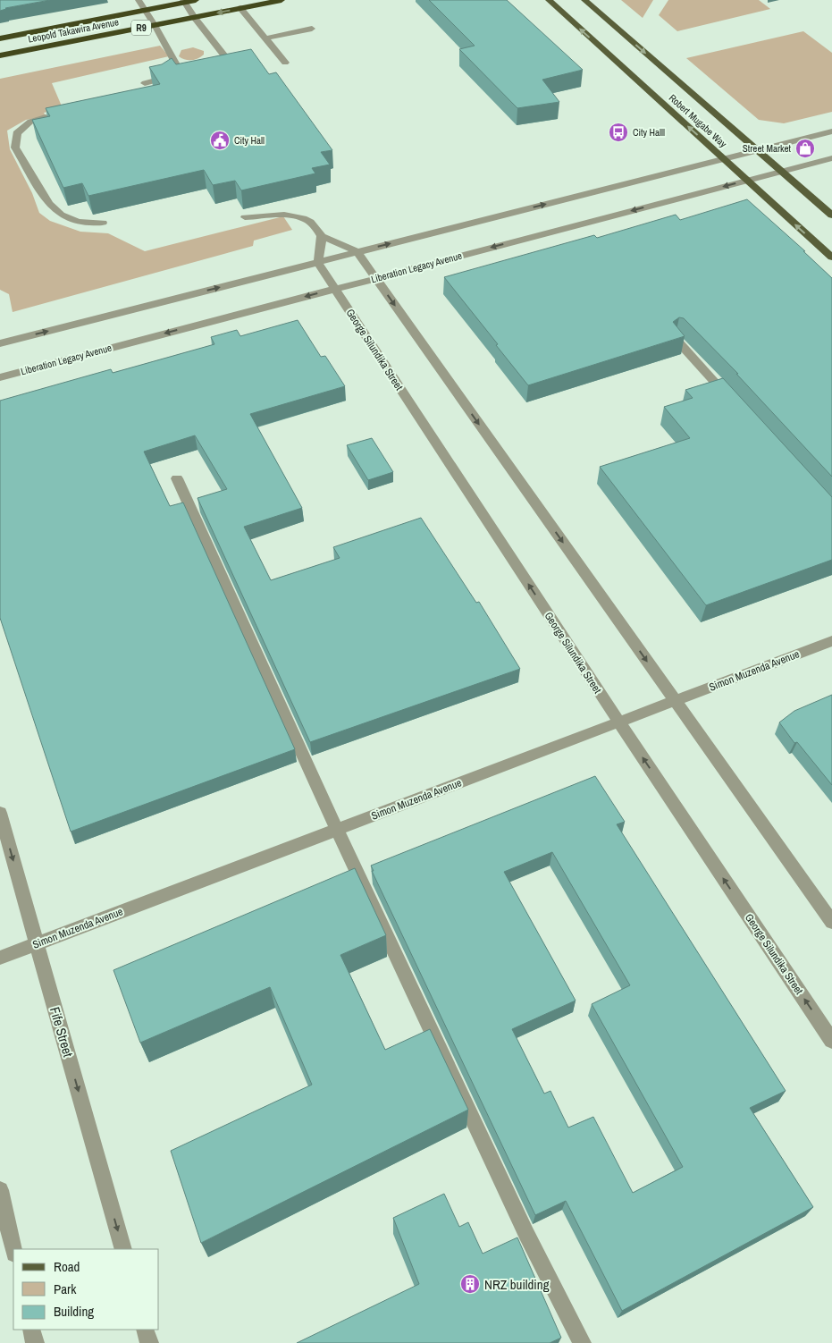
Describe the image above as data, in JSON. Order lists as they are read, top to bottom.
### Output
{
  "streets": {
    "highway": ["R9", "Leopold Takawira Avenue"],
    "main road": ["Robert Mugabe Way"],
    "street": [
      "Liberation Legacy Avenue",
      "George Silundika Street",
      "Simon Muzenda Avenue",
      "Fife Street"
    ]
  },
  "crossings": [
    ["Robert Mugabe Way", "Liberation Legacy Avenue"],
    ["Liberation Legacy Avenue", "George Silundika Street"],
    ["George Silundika Street", "Simon Muzenda Avenue"],
    ["Simon Muzenda Avenue", "Fife Street"]
  ],
  "one_way": ["Fife Street"],
  "places": {
    "bus stop": ["City Halll"],
    "public building": ["City Hall"],
    "shop": ["Street Market"],
    "building": ["NRZ building"]
  },
  "legend": ["Road", "Park", "Building"]
}
